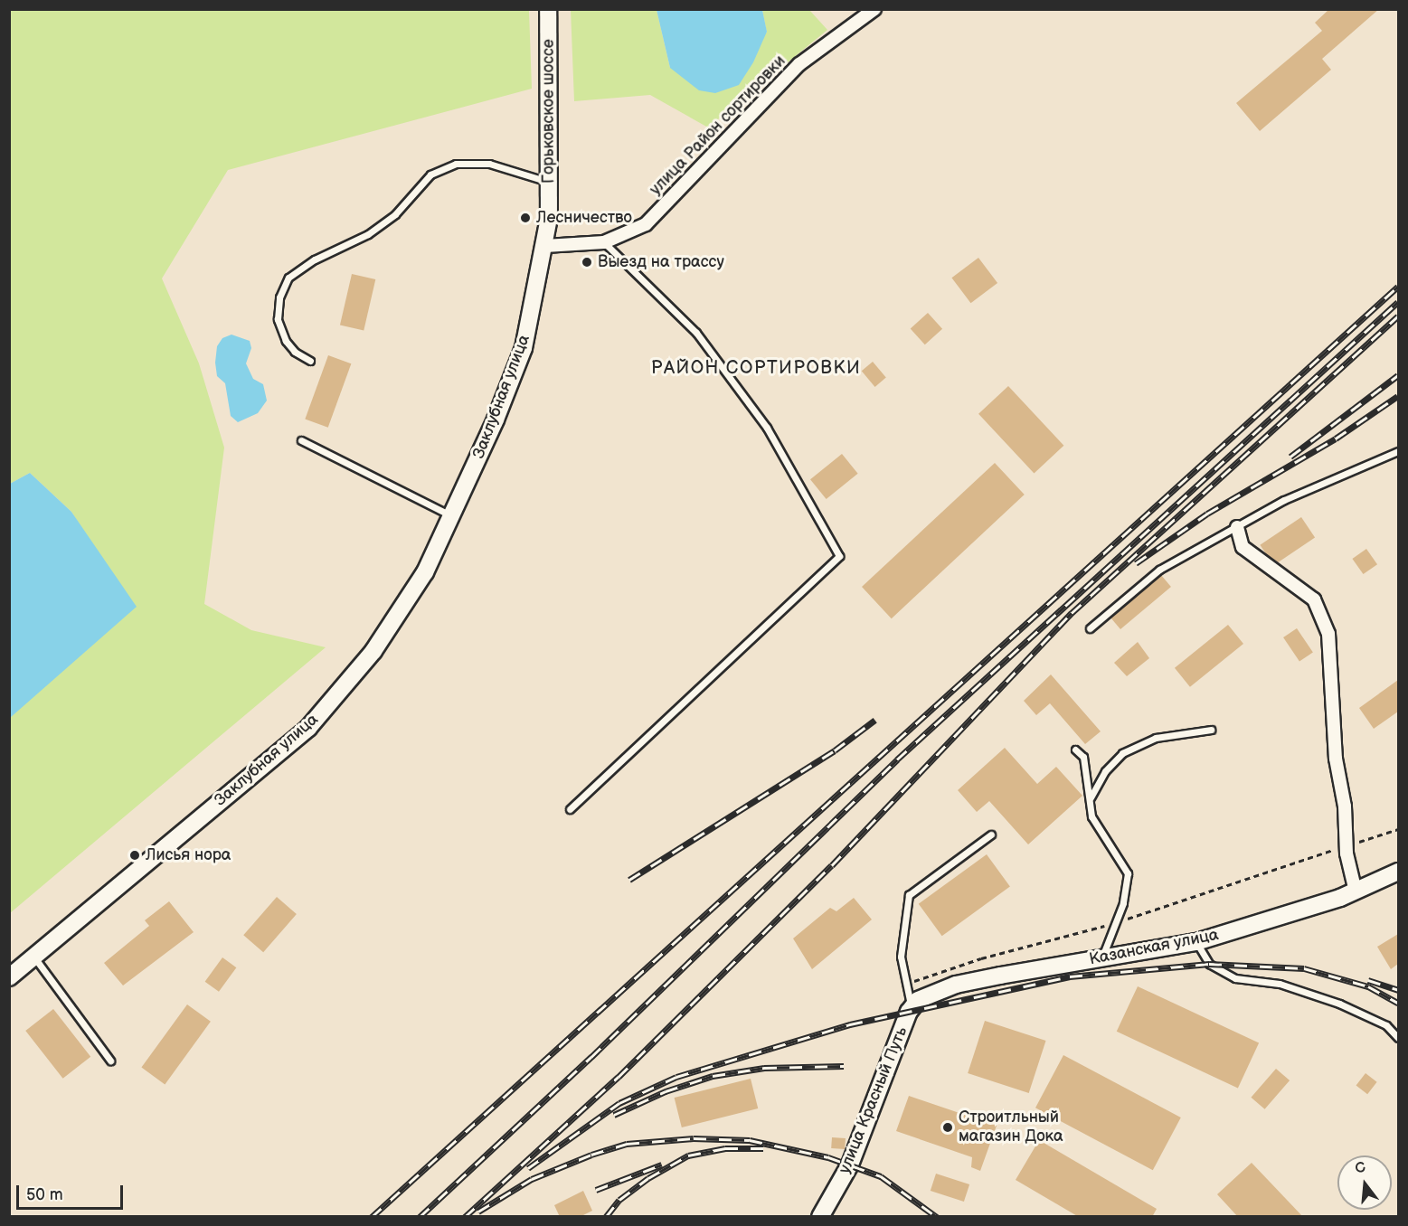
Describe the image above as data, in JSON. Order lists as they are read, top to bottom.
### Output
{
  "streets": {
    "main road": [
      "Горьковское шоссе",
      "Заклубная улица",
      "Казанская улица",
      "улица Красный Путь"
    ],
    "street": ["улица Район сортировки"]
  },
  "crossings": [
    ["Горьковское шоссе", "улица Район сортировки"],
    ["Горьковское шоссе", "Заклубная улица"],
    ["улица Район сортировки", "Заклубная улица"],
    ["Казанская улица", "улица Красный Путь"]
  ],
  "districts": ["РАЙОН СОРТИРОВКИ"],
  "places": [
    "Лесничество",
    "Выезд на трассу",
    "Лисья нора",
    "Строитльный магазин Дока"
  ],
  "scale_bar": "50 m",
  "north": "top"
}
